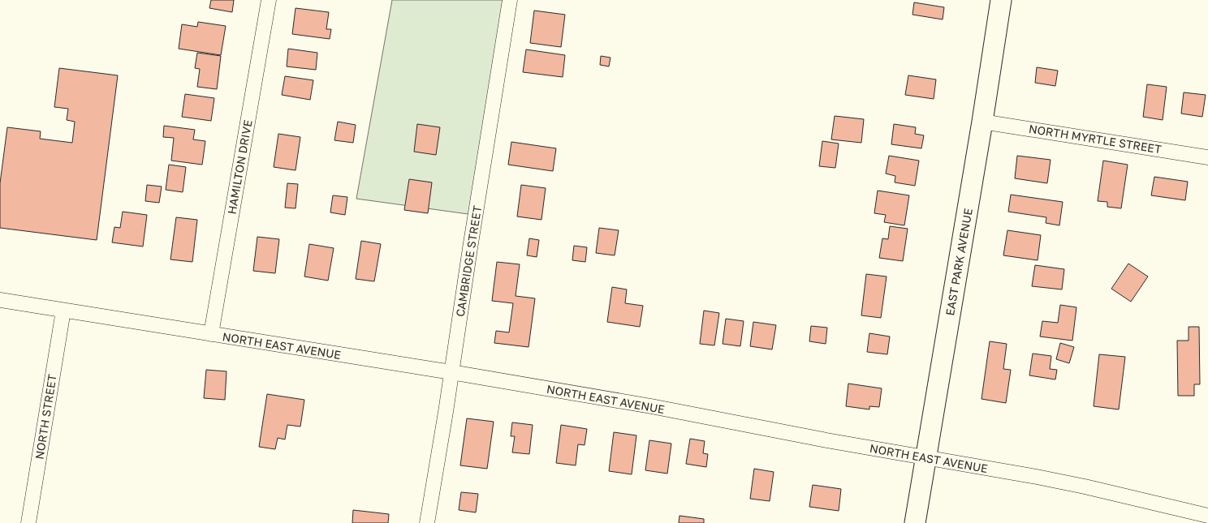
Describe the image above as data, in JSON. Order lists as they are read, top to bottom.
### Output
{
  "streets": {
    "main road": ["EAST PARK AVENUE"],
    "street": [
      "NORTH MYRTLE STREET",
      "HAMILTON DRIVE",
      "CAMBRIDGE STREET",
      "NORTH EAST AVENUE",
      "NORTH STREET"
    ]
  },
  "crossings": [
    ["NORTH MYRTLE STREET", "EAST PARK AVENUE"],
    ["HAMILTON DRIVE", "NORTH EAST AVENUE"],
    ["CAMBRIDGE STREET", "NORTH EAST AVENUE"],
    ["EAST PARK AVENUE", "NORTH EAST AVENUE"],
    ["NORTH EAST AVENUE", "NORTH STREET"]
  ]
}
